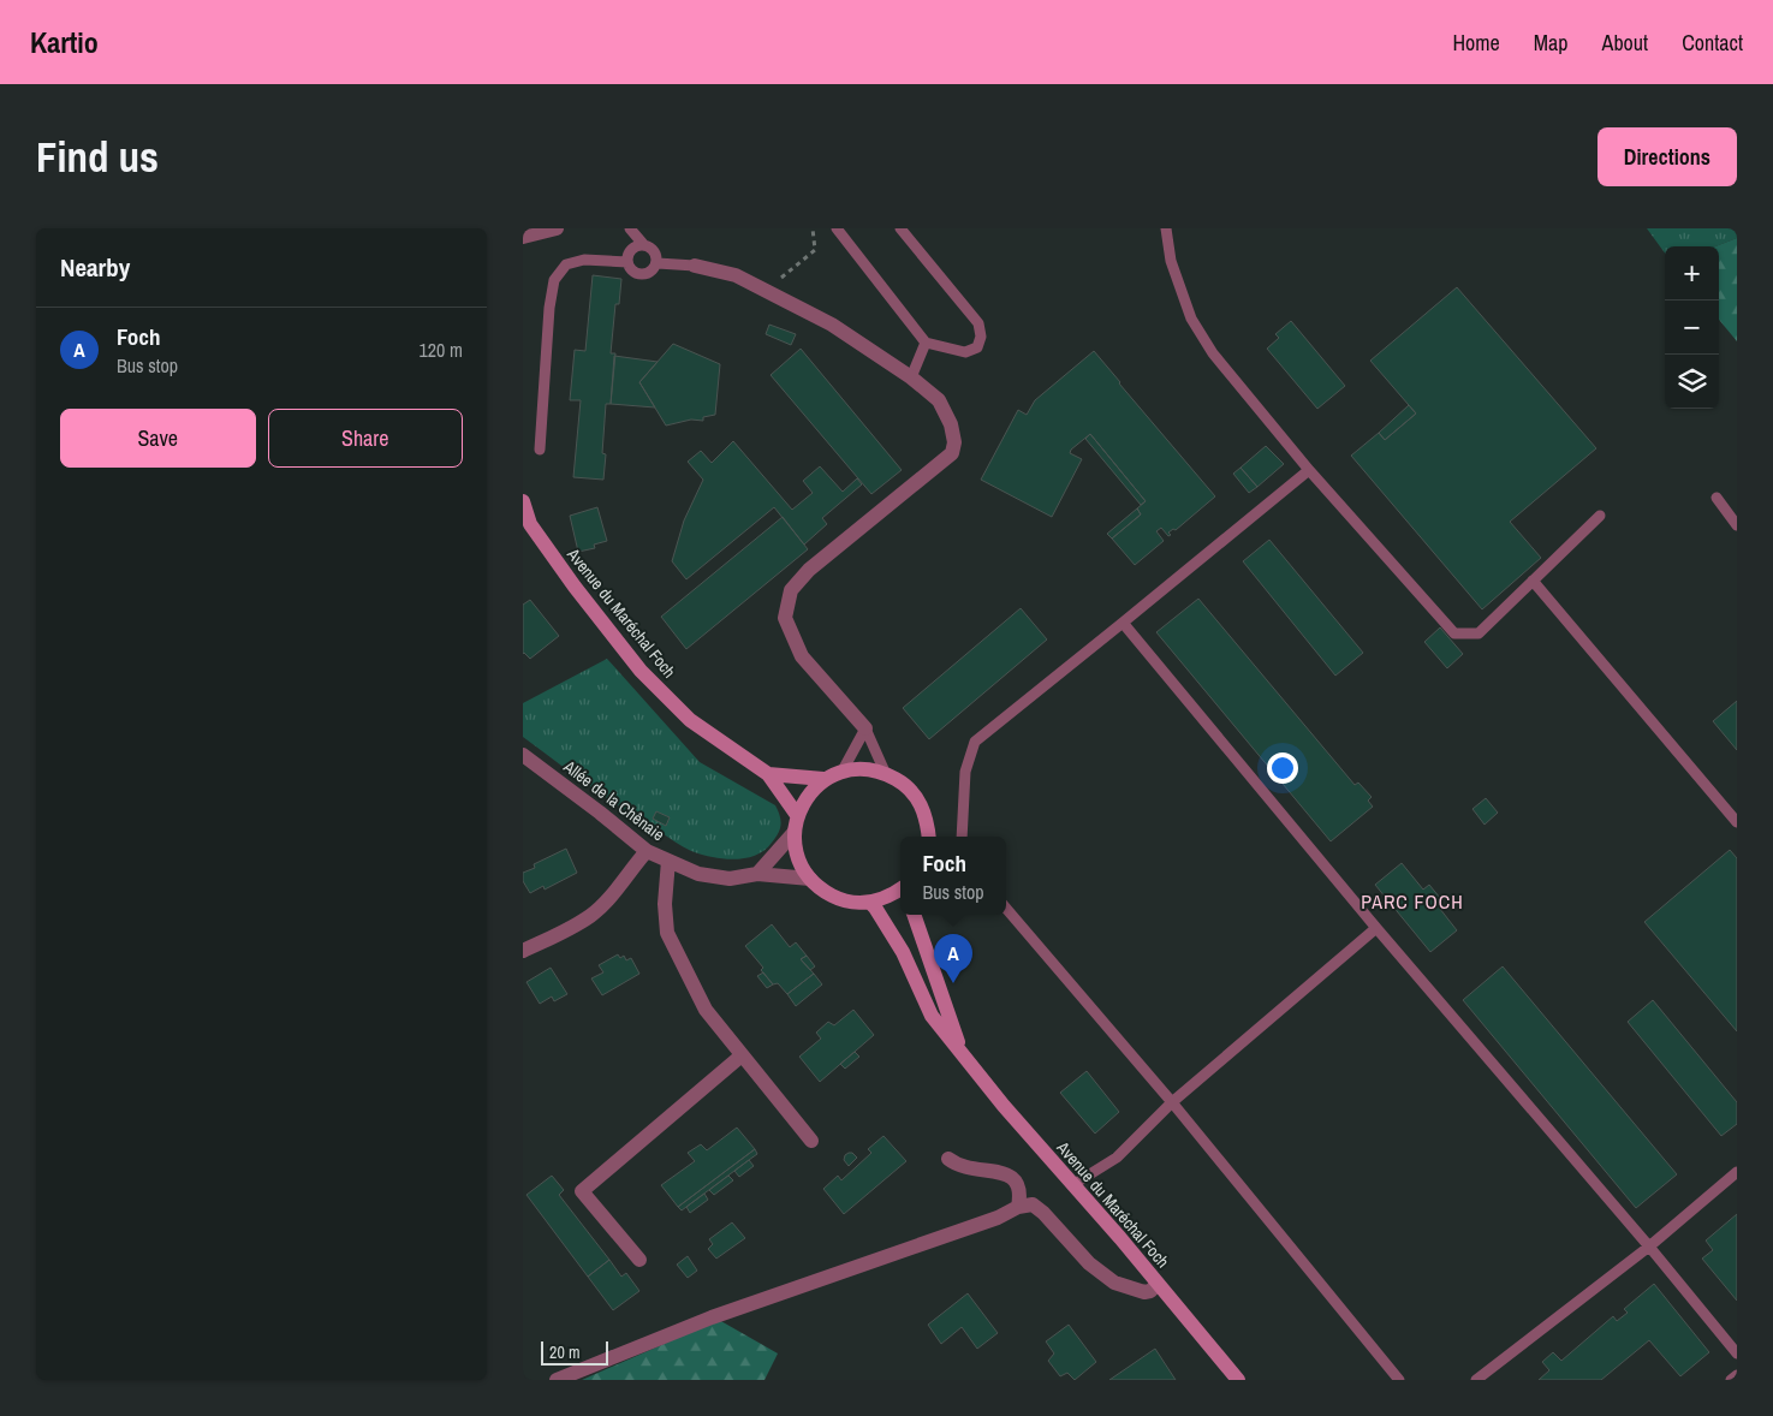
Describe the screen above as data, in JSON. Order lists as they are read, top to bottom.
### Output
{
  "streets": {
    "main road": ["Avenue du Maréchal Foch"],
    "street": ["Allée de la Chênaie"]
  },
  "districts": ["PARC FOCH"],
  "scale_bar": "20 m",
  "page": {
    "header": "Kartio",
    "nav": [
      "Home",
      "Map",
      "About",
      "Contact"
    ],
    "buttons": [
      "Directions",
      ["Save", "Share"]
    ],
    "title": "Find us",
    "heading": "Nearby",
    "map_buttons": ["+", "−"],
    "list": [
      {
        "mark": "A",
        "name": "Foch",
        "note": "Bus stop",
        "value": "120 m"
      }
    ],
    "popup": ["Foch", "Bus stop"],
    "pins": "A",
    "scale": "20 m"
  }
}
